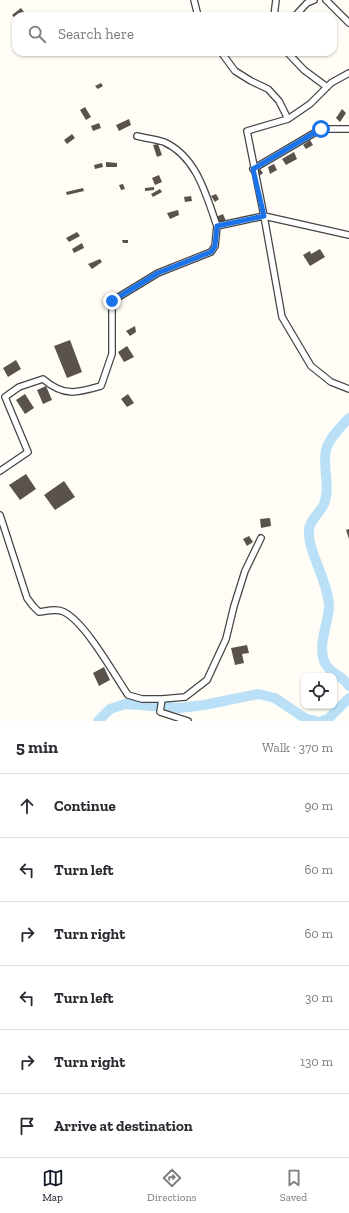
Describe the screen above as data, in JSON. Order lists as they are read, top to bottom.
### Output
{
  "page": {
    "search": "Search here",
    "heading": ["5 min", "Walk · 370 m"],
    "list": [
      ["Continue", "90 m"],
      ["Turn left", "60 m"],
      ["Turn right", "60 m"],
      ["Turn left", "30 m"],
      ["Turn right", "130 m"],
      "Arrive at destination"
    ],
    "nav": ["Map", "Directions", "Saved"]
  }
}
